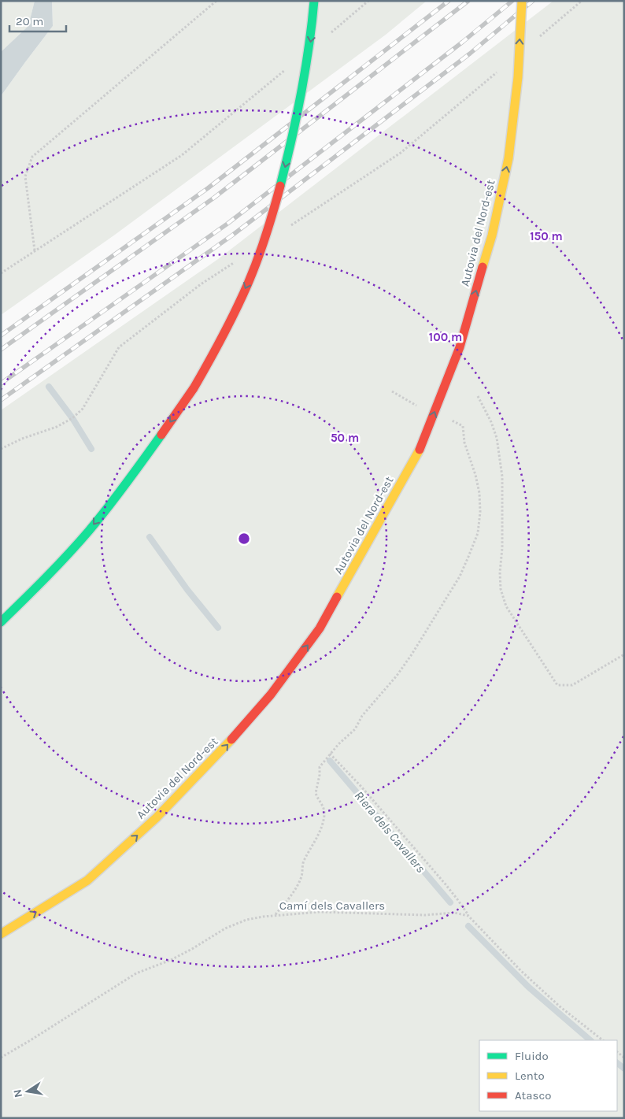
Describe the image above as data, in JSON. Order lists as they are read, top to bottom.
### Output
{
  "streets": {
    "highway": ["Autovia del Nord-est"],
    "path": ["Camí dels Cavallers"]
  },
  "one_way": ["Autovia del Nord-est"],
  "water": ["Riera dels Cavallers"],
  "legend": ["Fluido", "Lento", "Atasco"],
  "scale_bar": "20 m",
  "north": "left",
  "rings": ["150 m", "100 m", "50 m"]
}
